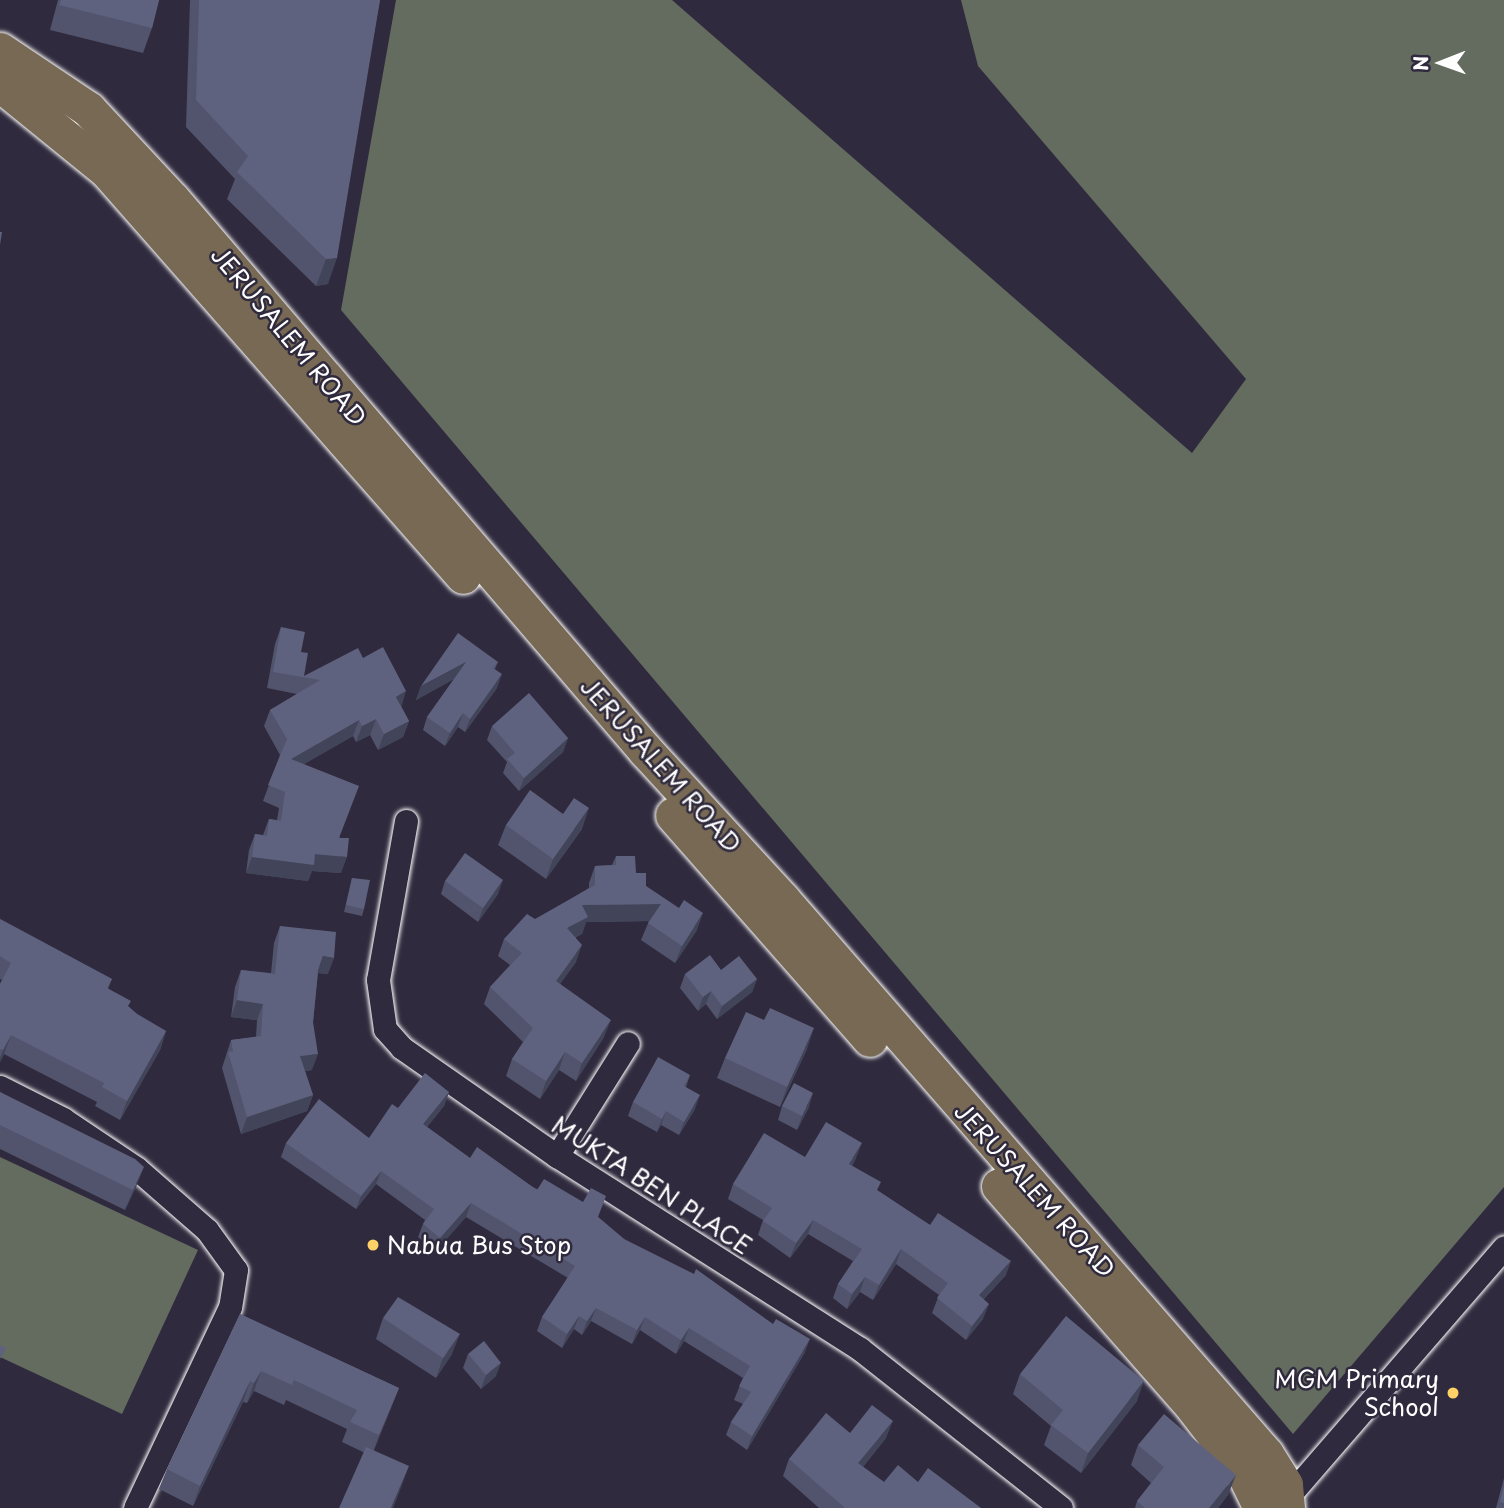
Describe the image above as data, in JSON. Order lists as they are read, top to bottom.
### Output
{
  "streets": {
    "main road": ["JERUSALEM ROAD"],
    "street": ["MUKTA BEN PLACE"]
  },
  "places": ["Nabua Bus Stop", "MGM Primary School"],
  "north": "left"
}
